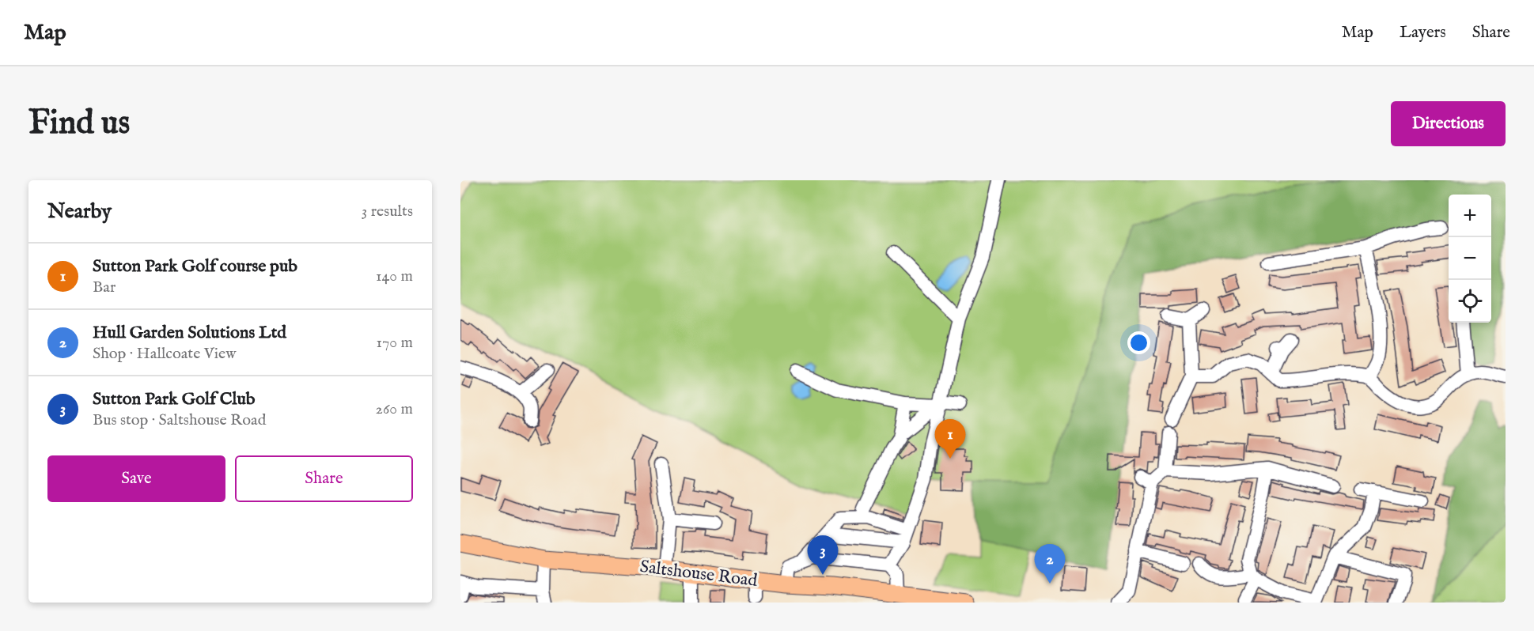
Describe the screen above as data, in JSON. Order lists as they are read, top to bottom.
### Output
{
  "streets": {
    "main road": ["Saltshouse Road"]
  },
  "page": {
    "header": "Map",
    "nav": ["Map", "Layers", "Share"],
    "buttons": [
      "Directions",
      ["Save", "Share"]
    ],
    "title": "Find us",
    "heading": ["Nearby", "3 results"],
    "map_buttons": ["+", "−"],
    "list": [
      {
        "mark": "1",
        "name": "Sutton Park Golf course pub",
        "note": "Bar",
        "value": "140 m"
      },
      {
        "mark": "2",
        "name": "Hull Garden Solutions Ltd",
        "note": "Shop · Hallcoate View",
        "value": "170 m"
      },
      {
        "mark": "3",
        "name": "Sutton Park Golf Club",
        "note": "Bus stop · Saltshouse Road",
        "value": "260 m"
      }
    ],
    "pins": ["1", "3", "2"]
  }
}
